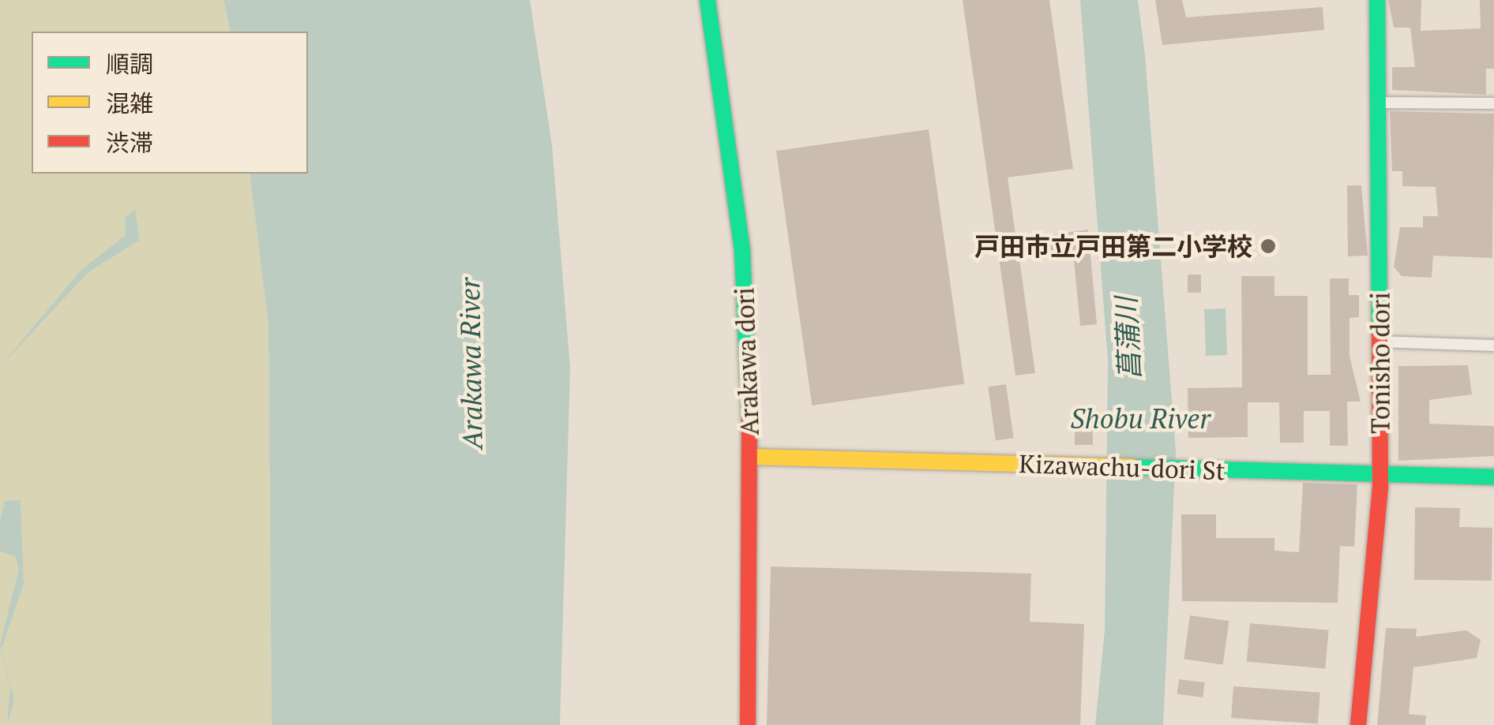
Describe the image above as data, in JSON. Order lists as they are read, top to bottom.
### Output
{
  "streets": {
    "street": ["Arakawa dori", "Tonisho dori", "Kizawachu-dori St"]
  },
  "crossings": [
    ["Arakawa dori", "Kizawachu-dori St"],
    ["Tonisho dori", "Kizawachu-dori St"]
  ],
  "water": ["菖蒲川", "Arakawa River", "Shobu River"],
  "places": ["戸田市立戸田第二小学校"],
  "legend": ["順調", "混雑", "渋滞"]
}
